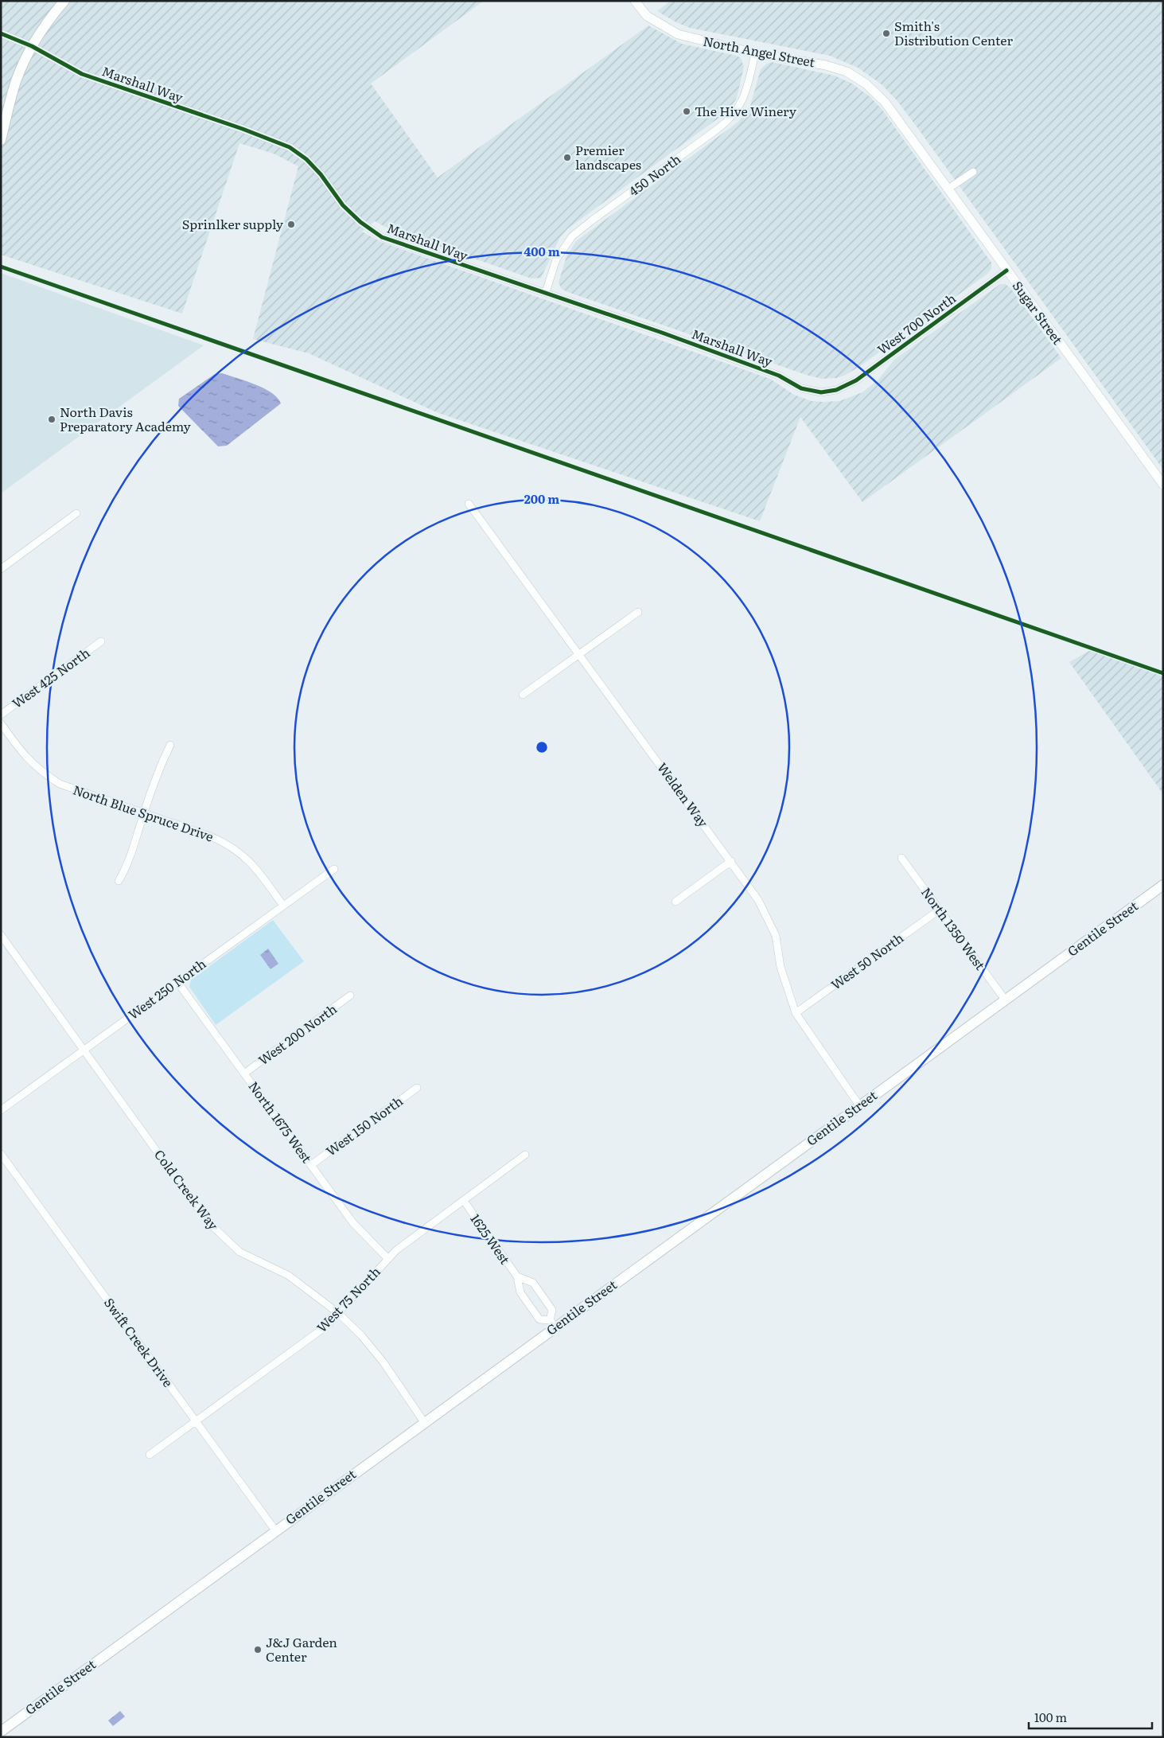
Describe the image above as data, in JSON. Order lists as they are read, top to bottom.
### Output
{
  "streets": {
    "main road": ["Gentile Street"],
    "street": [
      "North Angel Street",
      "Marshall Way",
      "450 North",
      "Sugar Street",
      "West 700 North",
      "West 425 North",
      "Welden Way",
      "North Blue Spruce Drive",
      "North 1350 West",
      "West 50 North",
      "West 250 North",
      "West 200 North",
      "North 1675 West",
      "West 150 North",
      "Cold Creek Way",
      "1625 West",
      "West 75 North",
      "Swift Creek Drive"
    ]
  },
  "crossings": [
    ["North Angel Street", "450 North"],
    ["North Angel Street", "Sugar Street"],
    ["Marshall Way", "450 North"],
    ["Marshall Way", "West 700 North"],
    ["Sugar Street", "West 700 North"],
    ["Welden Way", "Gentile Street"],
    ["Welden Way", "West 50 North"],
    ["North Blue Spruce Drive", "West 250 North"],
    ["North 1350 West", "Gentile Street"],
    ["North 1350 West", "West 50 North"],
    ["Gentile Street", "Cold Creek Way"],
    ["Gentile Street", "1625 West"],
    ["Gentile Street", "Swift Creek Drive"],
    ["West 250 North", "North 1675 West"],
    ["West 250 North", "Cold Creek Way"],
    ["West 200 North", "North 1675 West"],
    ["North 1675 West", "West 150 North"],
    ["North 1675 West", "West 75 North"],
    ["Cold Creek Way", "West 75 North"],
    ["1625 West", "West 75 North"],
    ["West 75 North", "Swift Creek Drive"]
  ],
  "places": [
    "Smith's Distribution Center",
    "The Hive Winery",
    "Premier landscapes",
    "Sprinlker supply",
    "North Davis Preparatory Academy",
    "J&J Garden Center"
  ],
  "scale_bar": "100 m",
  "rings": ["400 m", "200 m"]
}
